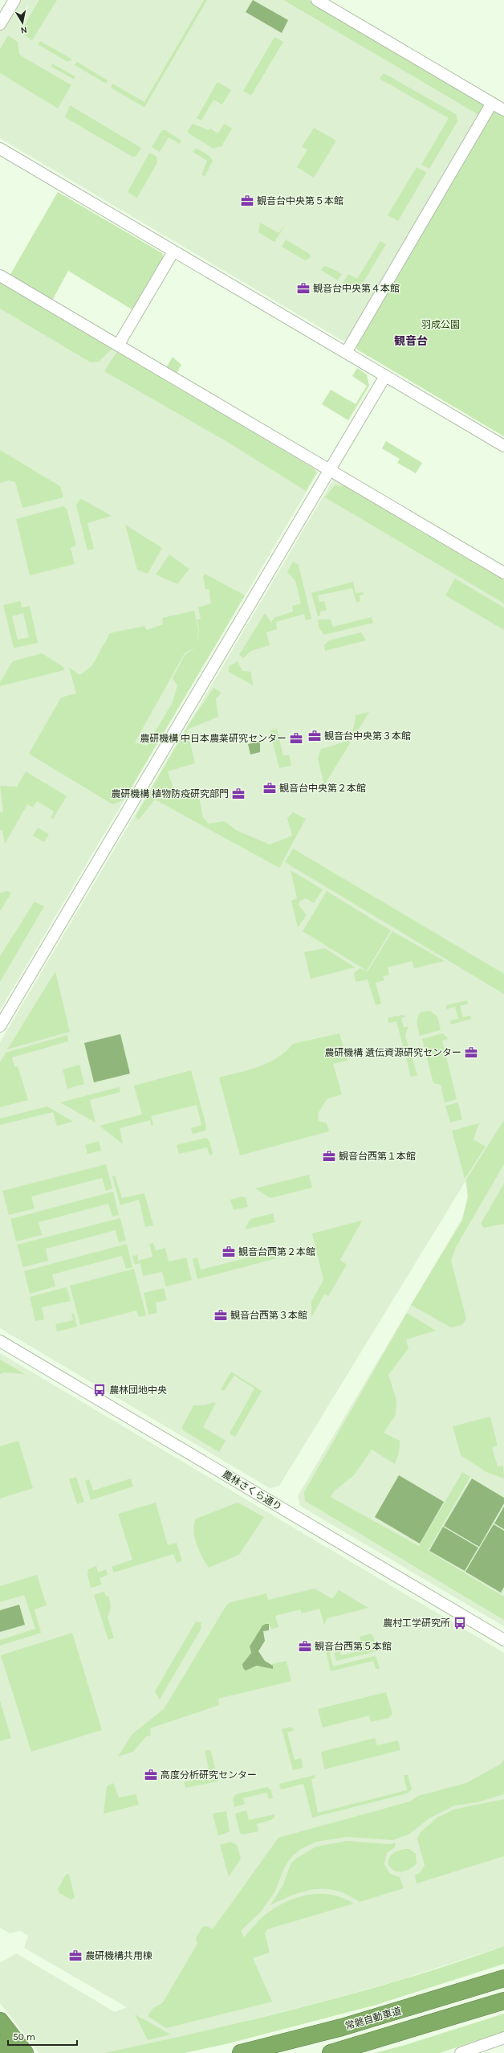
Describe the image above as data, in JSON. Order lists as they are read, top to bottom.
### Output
{
  "streets": {
    "highway": ["常磐自動車道"],
    "street": ["農林さくら通り"]
  },
  "districts": ["観音台"],
  "parks": ["羽成公園"],
  "places": {
    "office": [
      "観音台中央第５本館",
      "観音台中央第４本館",
      "観音台中央第３本館",
      "農研機構 中日本農業研究センター",
      "観音台中央第２本館",
      "農研機構 植物防疫研究部門",
      "農研機構 遺伝資源研究センター",
      "観音台西第１本館",
      "観音台西第２本館",
      "観音台西第３本館",
      "観音台西第５本館",
      "高度分析研究センター",
      "農研機構共用棟"
    ],
    "bus stop": ["農林団地中央", "農村工学研究所"]
  },
  "scale_bar": "50 m",
  "north": "bottom"
}
